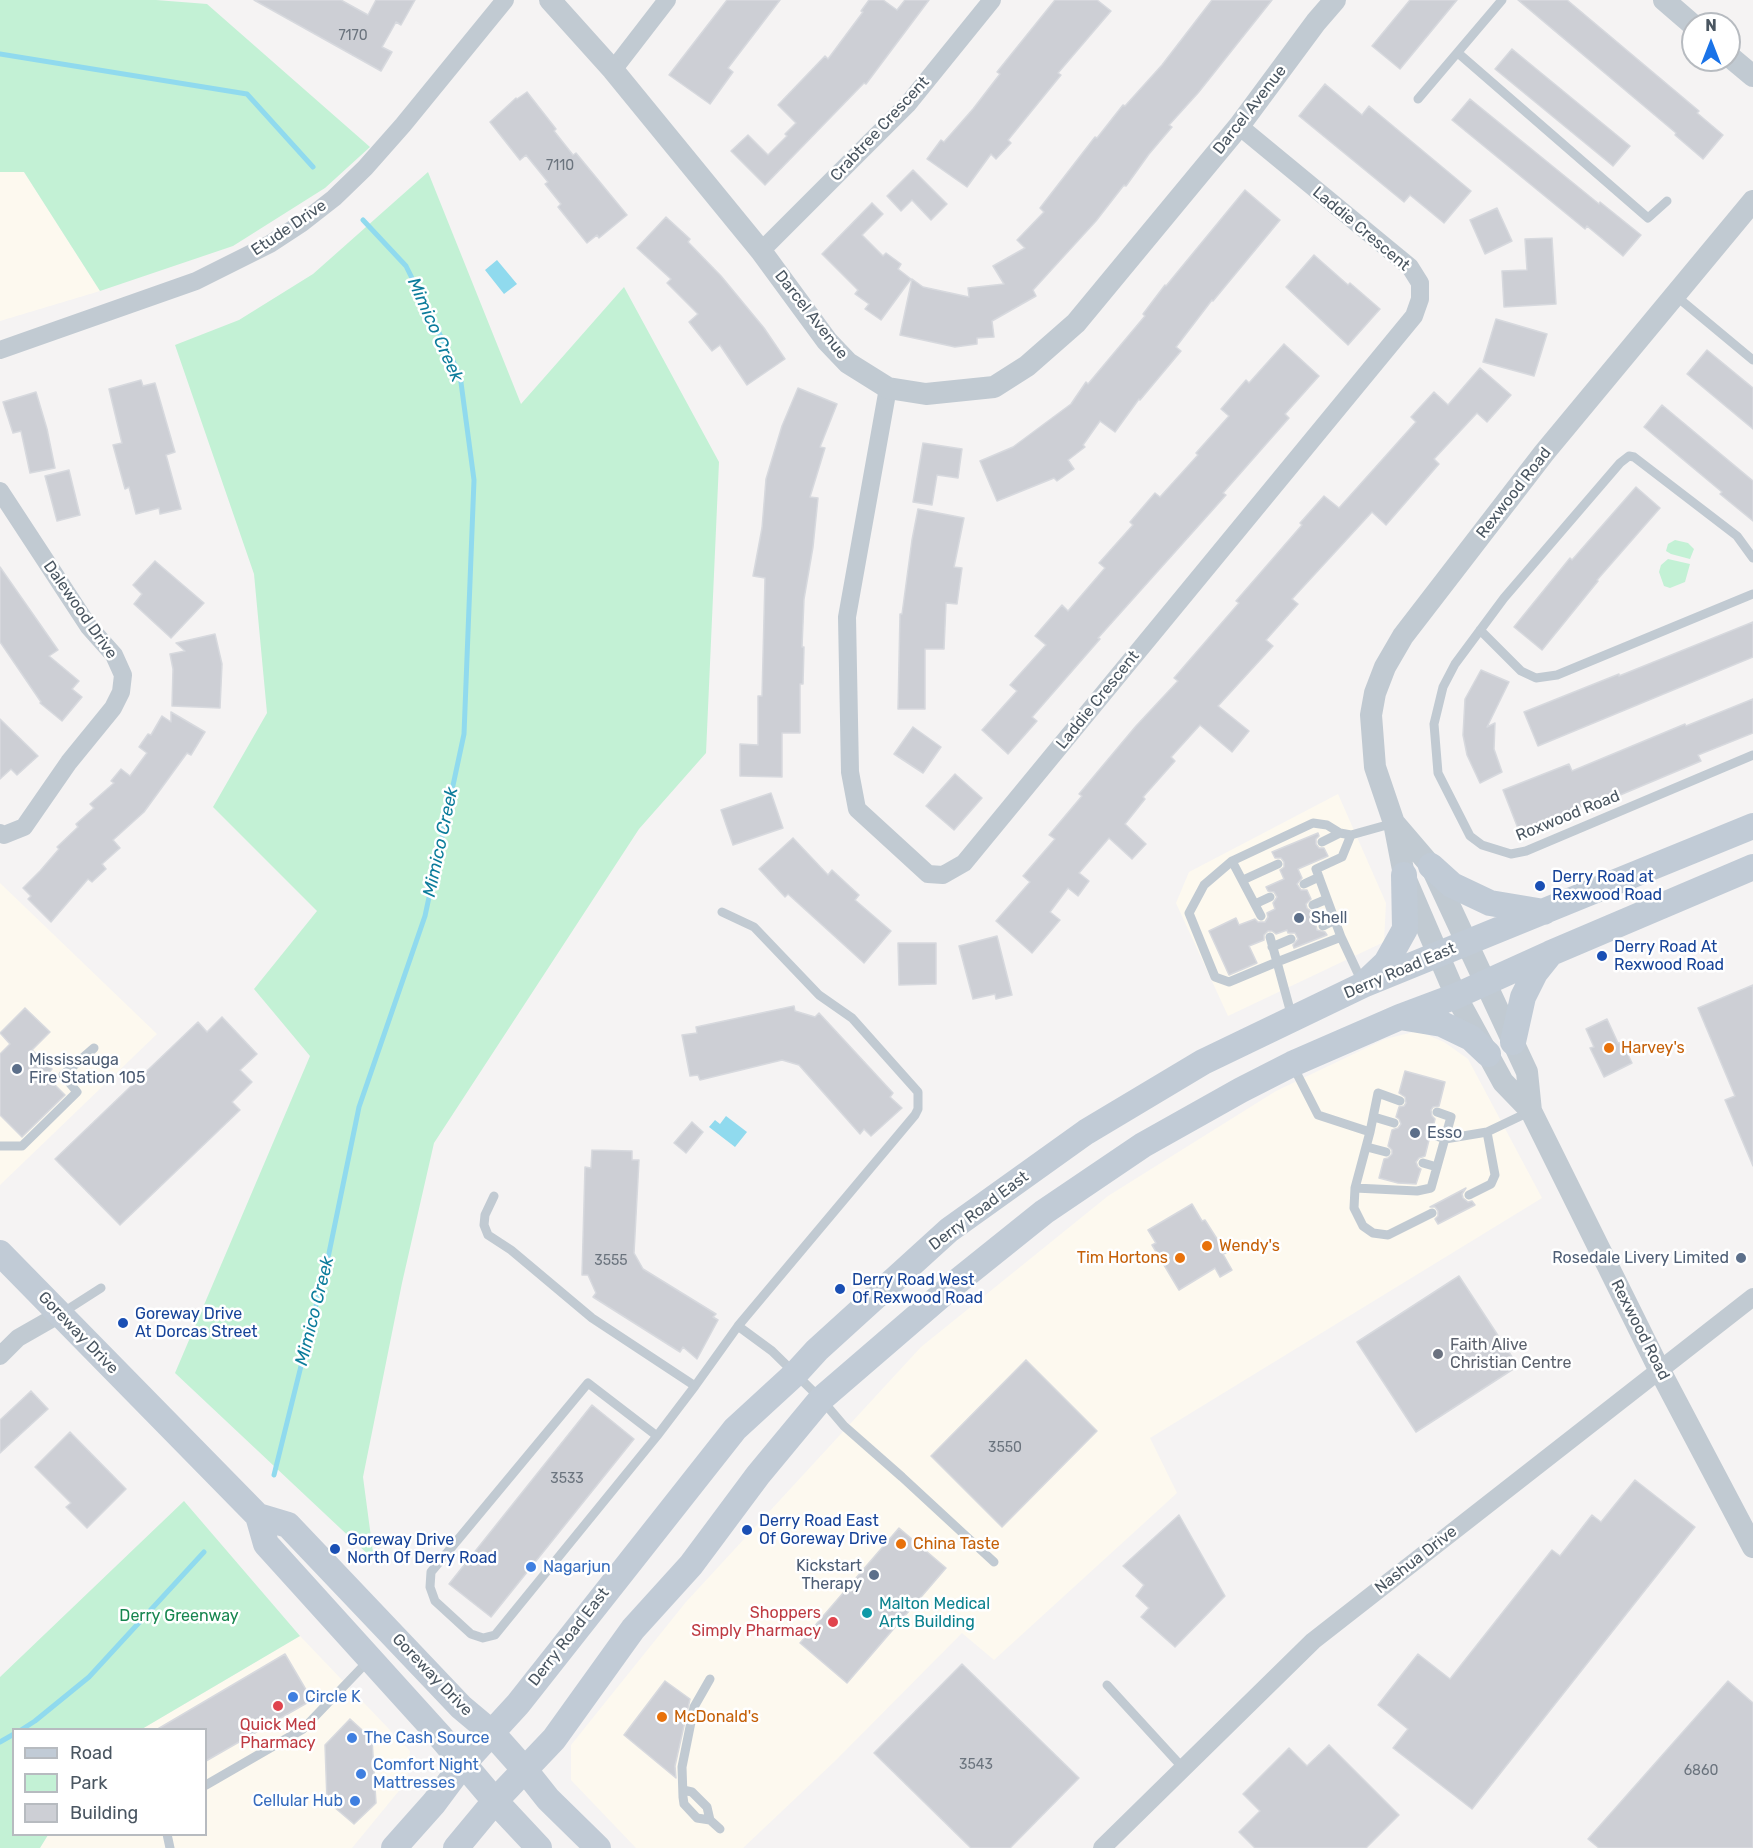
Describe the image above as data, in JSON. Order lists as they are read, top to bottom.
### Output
{
  "streets": {
    "main road": ["Derry Road East", "Goreway Drive"],
    "street": [
      "Darcel Avenue",
      "Crabtree Crescent",
      "Etude Drive",
      "Laddie Crescent",
      "Rexwood Road",
      "Dalewood Drive",
      "Nashua Drive"
    ],
    "lane": ["Roxwood Road"]
  },
  "crossings": [
    ["Darcel Avenue", "Crabtree Crescent"],
    ["Darcel Avenue", "Laddie Crescent"],
    ["Rexwood Road", "Derry Road East"],
    ["Rexwood Road", "Nashua Drive"],
    ["Derry Road East", "Goreway Drive"]
  ],
  "water": ["Mimico Creek"],
  "parks": ["Derry Greenway"],
  "places": [
    "Derry Road at Rexwood Road",
    "Shell",
    "Derry Road At Rexwood Road",
    "Harvey's",
    "Mississauga Fire Station 105",
    "Esso",
    "Wendy's",
    "Tim Hortons",
    "Rosedale Livery Limited",
    "Derry Road West Of Rexwood Road",
    "Goreway Drive At Dorcas Street",
    "Faith Alive Christian Centre",
    "Derry Road East Of Goreway Drive",
    "China Taste",
    "Goreway Drive North Of Derry Road",
    "Nagarjun",
    "Kickstart Therapy",
    "Malton Medical Arts Building",
    "Shoppers Simply Pharmacy",
    "Circle K",
    "Quick Med Pharmacy",
    "McDonald's",
    "The Cash Source",
    "Comfort Night Mattresses",
    "Cellular Hub"
  ],
  "house_numbers": [
    "7170",
    "7110",
    "3555",
    "3550",
    "3533",
    "3543",
    "6860"
  ],
  "legend": ["Road", "Park", "Building"],
  "north": "top"
}
